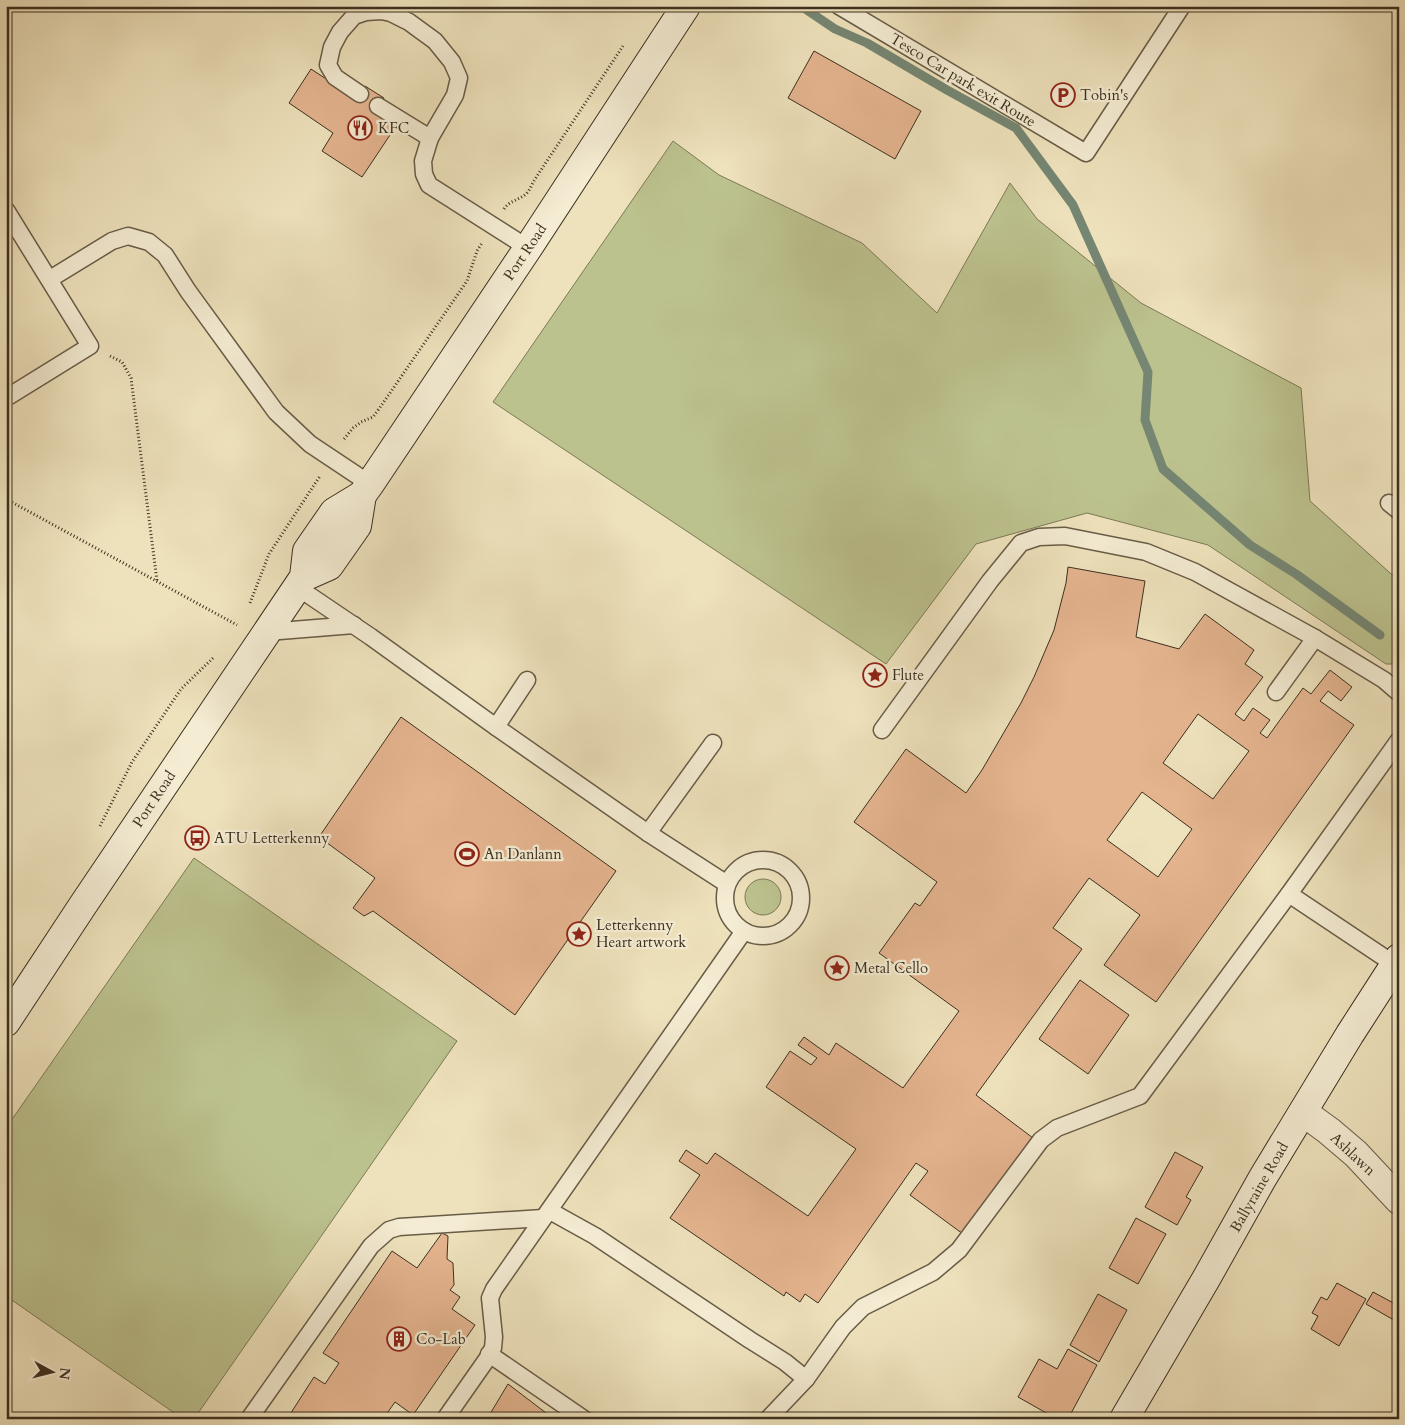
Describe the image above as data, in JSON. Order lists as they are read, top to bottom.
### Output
{
  "streets": {
    "main road": ["Port Road", "Ashlawn", "Ballyraine Road"],
    "lane": ["Tesco Car park exit Route"]
  },
  "crossings": [
    ["Ashlawn", "Ballyraine Road"]
  ],
  "places": {
    "parking": ["Tobin's"],
    "restaurant": ["KFC"],
    "place": ["Flute", "Letterkenny Heart artwork", "Metal Cello"],
    "bus stop": ["ATU Letterkenny"],
    "sports": ["An Danlann"],
    "building": ["Co-Lab"]
  },
  "north": "right"
}
